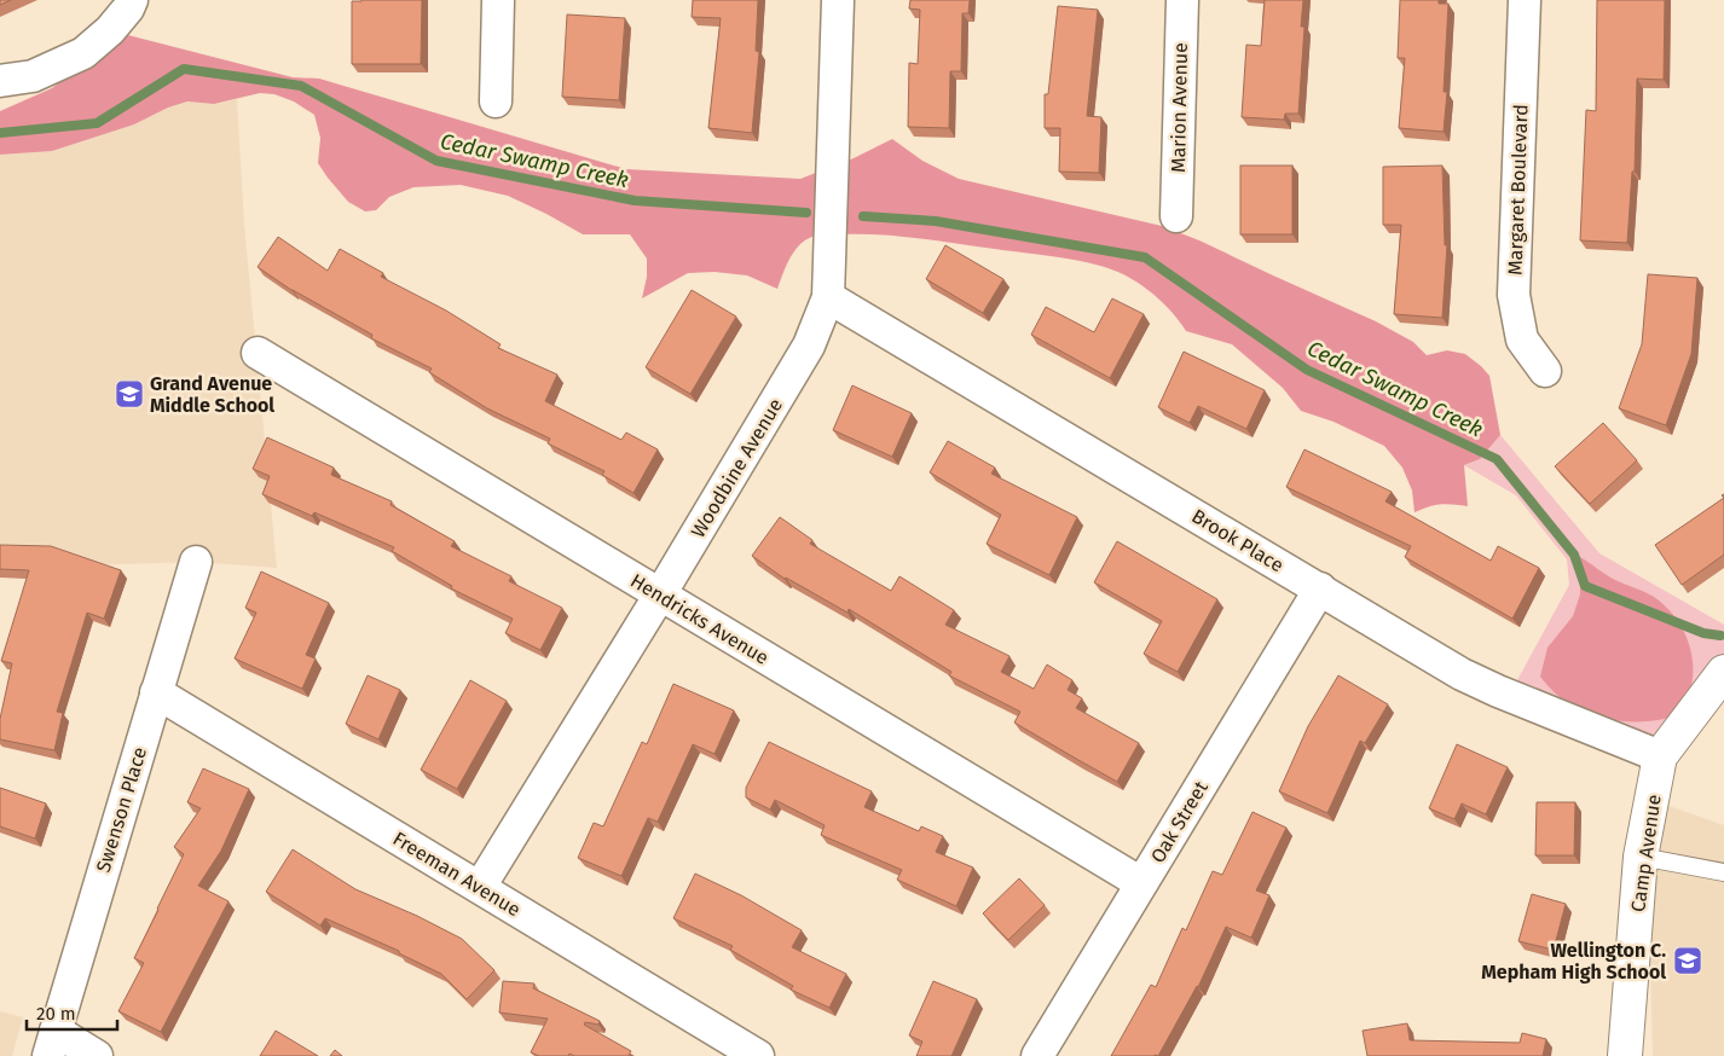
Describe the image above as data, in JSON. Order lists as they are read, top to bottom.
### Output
{
  "streets": {
    "street": [
      "Marion Avenue",
      "Margaret Boulevard",
      "Woodbine Avenue",
      "Brook Place",
      "Hendricks Avenue",
      "Swenson Place",
      "Oak Street",
      "Camp Avenue",
      "Freeman Avenue"
    ]
  },
  "crossings": [
    ["Woodbine Avenue", "Brook Place"],
    ["Woodbine Avenue", "Hendricks Avenue"],
    ["Woodbine Avenue", "Freeman Avenue"],
    ["Brook Place", "Oak Street"],
    ["Brook Place", "Camp Avenue"],
    ["Hendricks Avenue", "Oak Street"],
    ["Swenson Place", "Freeman Avenue"]
  ],
  "water": ["Cedar Swamp Creek"],
  "places": {
    "school or university": ["Grand Avenue Middle School", "Wellington C. Mepham High School"]
  },
  "scale_bar": "20 m"
}
